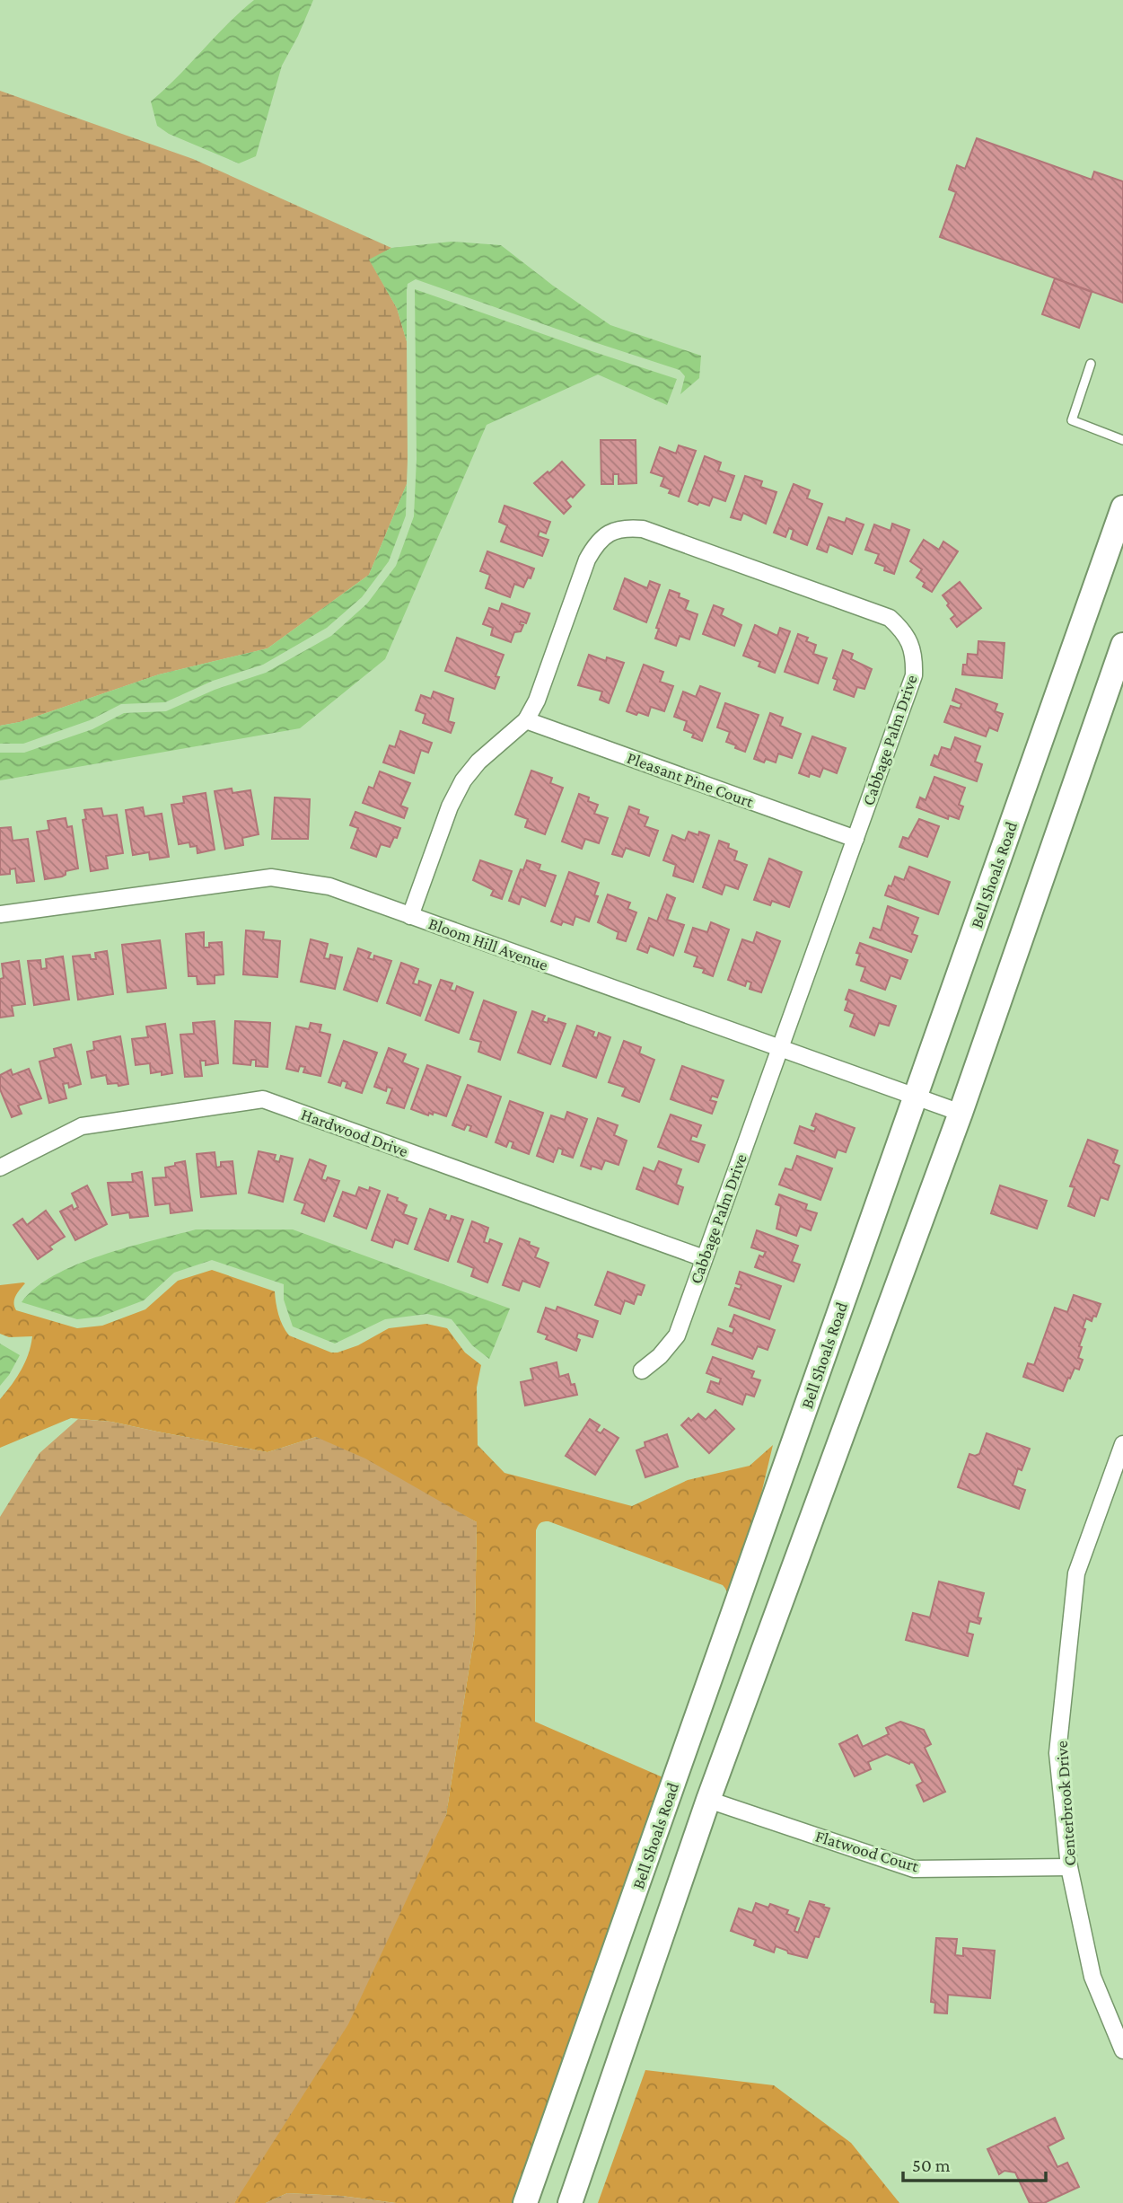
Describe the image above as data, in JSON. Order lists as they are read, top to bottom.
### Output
{
  "streets": {
    "main road": ["Bell Shoals Road"],
    "street": [
      "Cabbage Palm Drive",
      "Pleasant Pine Court",
      "Bloom Hill Avenue",
      "Hardwood Drive",
      "Centerbrook Drive",
      "Flatwood Court"
    ]
  },
  "crossings": [
    ["Cabbage Palm Drive", "Pleasant Pine Court"],
    ["Cabbage Palm Drive", "Bloom Hill Avenue"],
    ["Cabbage Palm Drive", "Hardwood Drive"],
    ["Bell Shoals Road", "Bloom Hill Avenue"],
    ["Centerbrook Drive", "Flatwood Court"]
  ],
  "scale_bar": "50 m"
}
